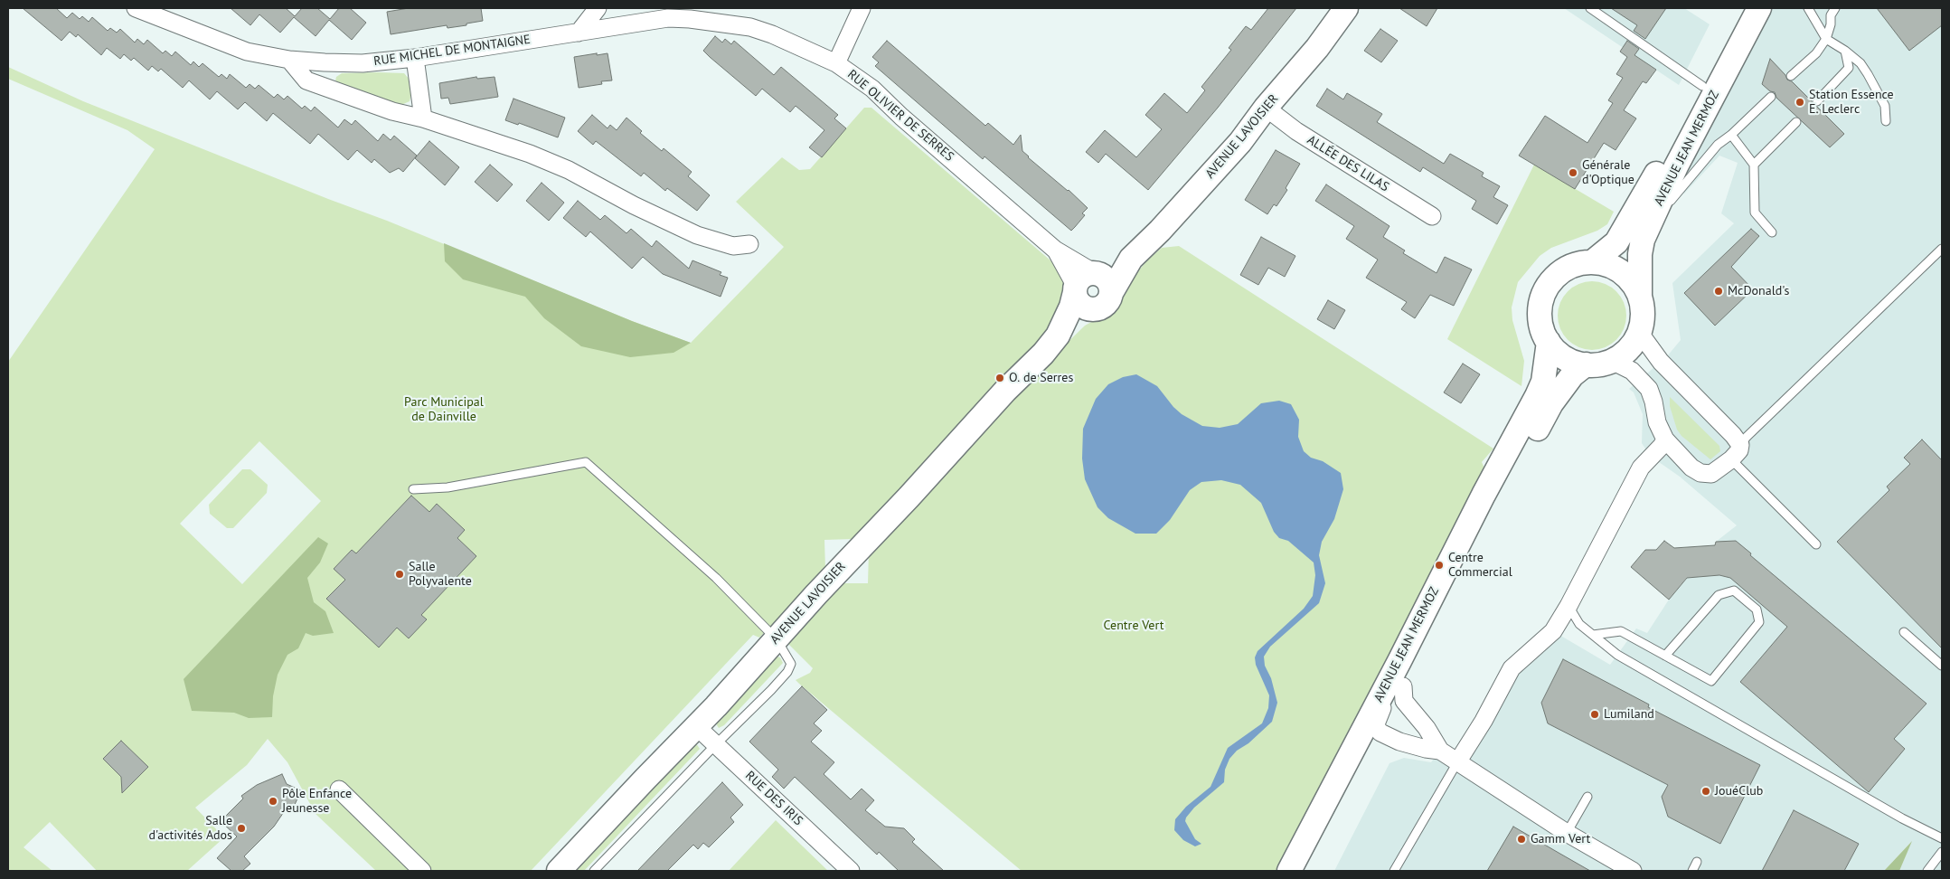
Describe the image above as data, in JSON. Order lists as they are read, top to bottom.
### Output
{
  "streets": {
    "main road": ["AVENUE LAVOISIER", "AVENUE JEAN MERMOZ"],
    "street": [
      "RUE MICHEL DE MONTAIGNE",
      "RUE OLIVIER DE SERRES",
      "ALLÉE DES LILAS",
      "RUE DES IRIS"
    ]
  },
  "crossings": [
    ["RUE MICHEL DE MONTAIGNE", "RUE OLIVIER DE SERRES"],
    ["RUE OLIVIER DE SERRES", "AVENUE LAVOISIER"],
    ["AVENUE LAVOISIER", "ALLÉE DES LILAS"],
    ["AVENUE LAVOISIER", "RUE DES IRIS"]
  ],
  "parks": ["Parc Municipal de Dainville", "Centre Vert"],
  "places": [
    "Station Essence E. Leclerc",
    "Générale d'Optique",
    "McDonald's",
    "O. de Serres",
    "Centre Commercial",
    "Salle Polyvalente",
    "Lumiland",
    "JouéClub",
    "Pôle Enfance Jeunesse",
    "Salle d'activités Ados",
    "Gamm Vert"
  ]
}
